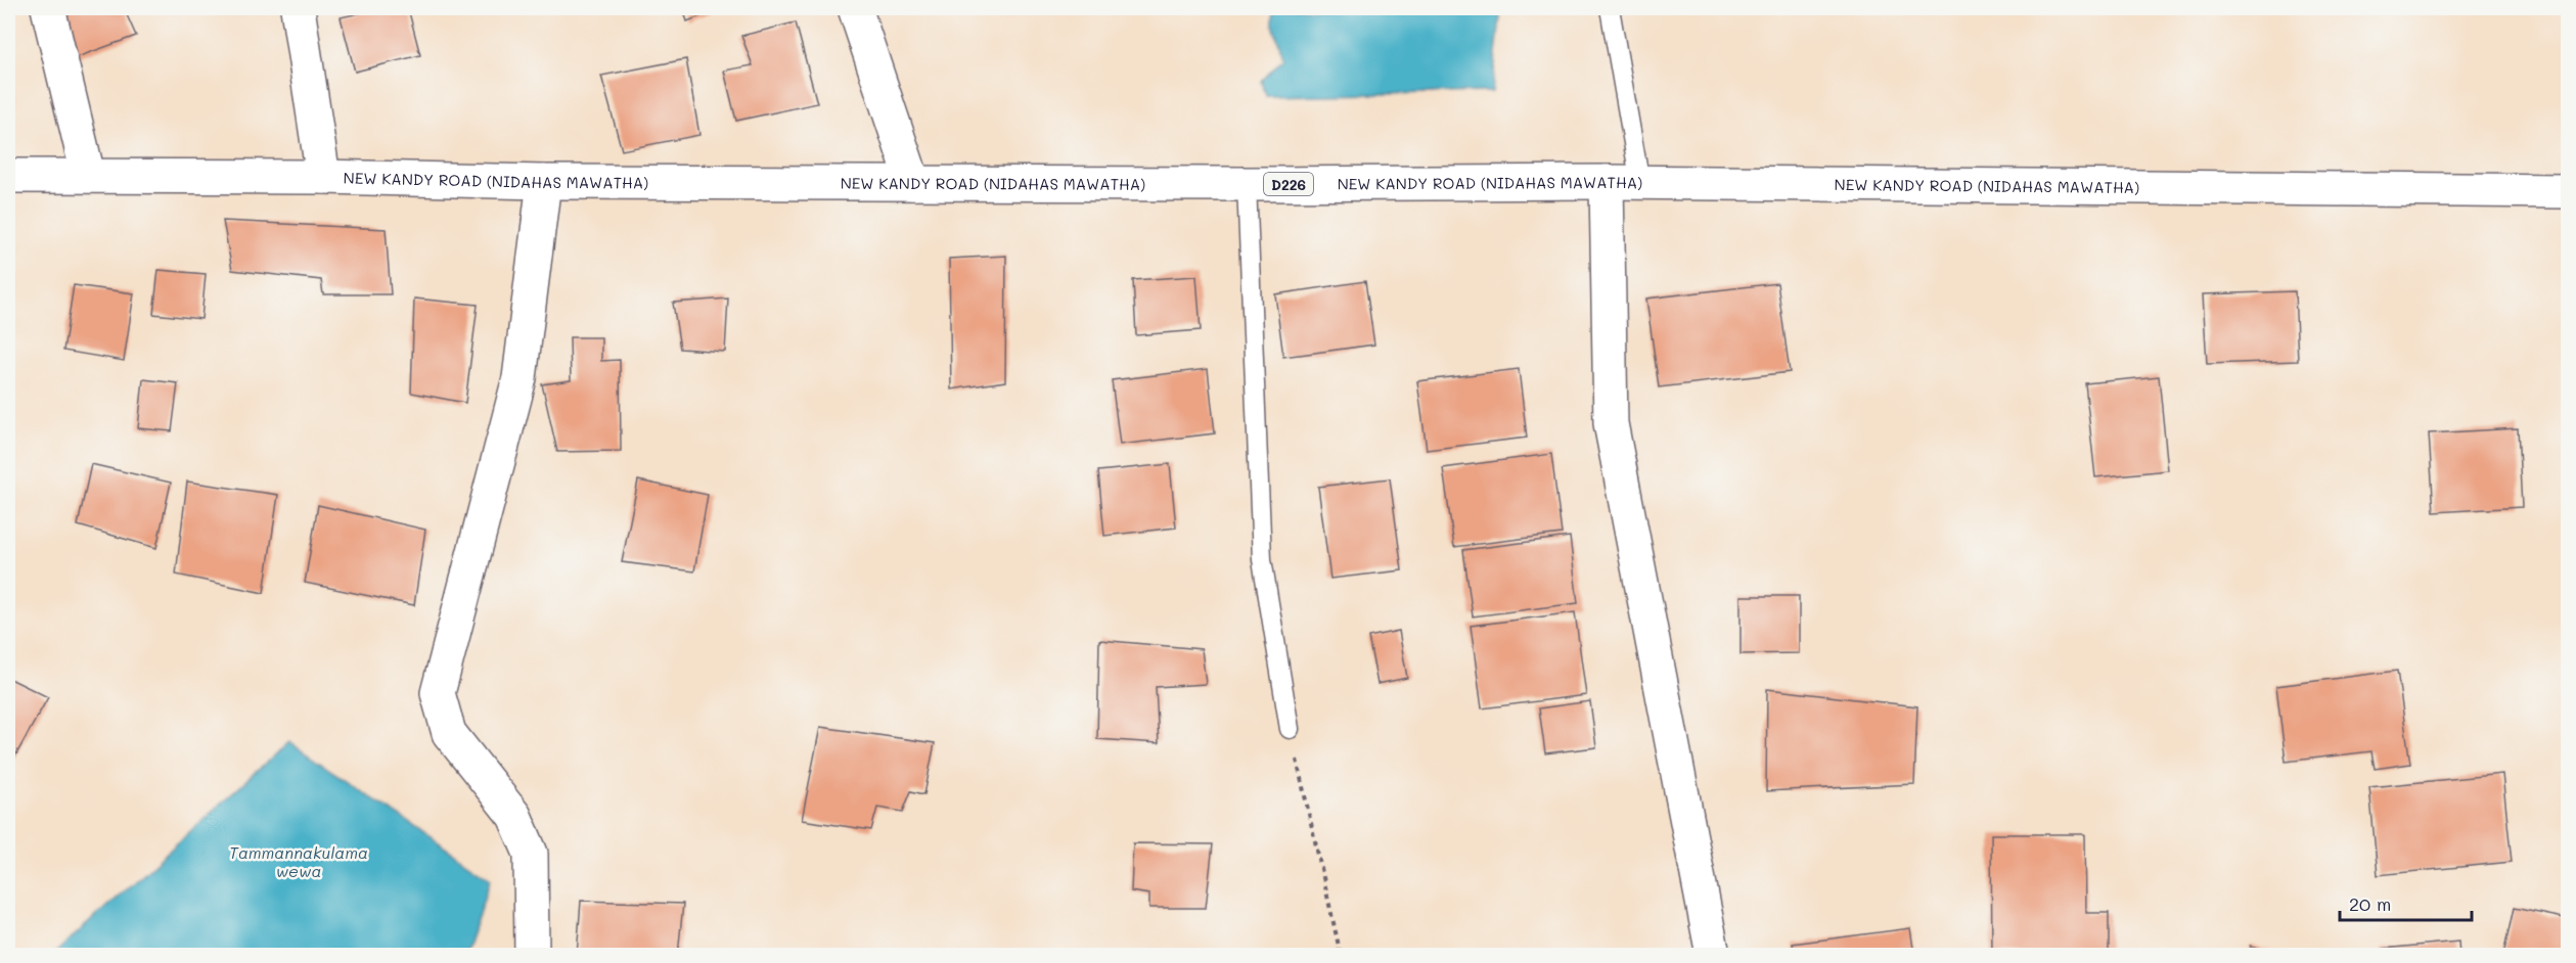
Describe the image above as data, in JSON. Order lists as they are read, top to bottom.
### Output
{
  "streets": {
    "main road": ["NEW KANDY ROAD (NIDAHAS MAWATHA)", "D226"]
  },
  "water": ["Tammannakulama wewa"],
  "scale_bar": "20 m"
}
